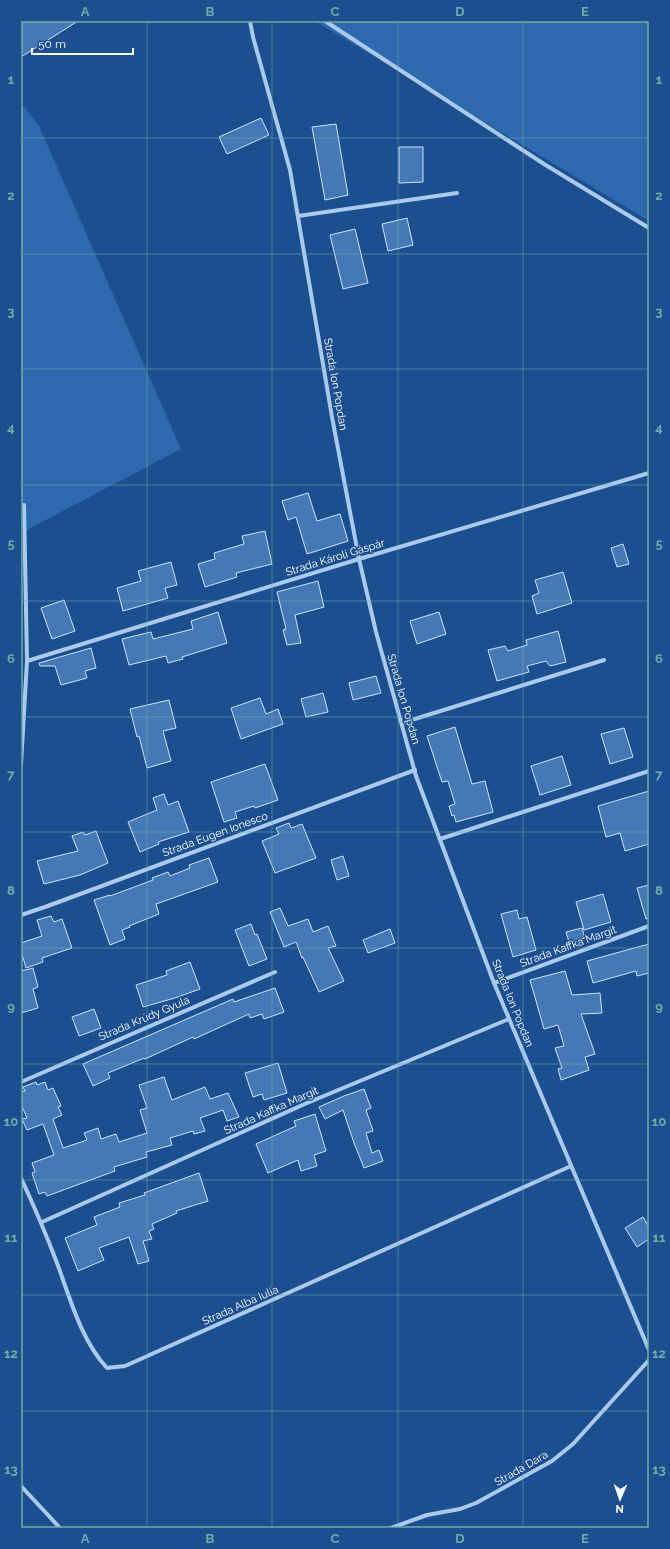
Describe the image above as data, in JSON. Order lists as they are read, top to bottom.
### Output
{
  "streets": {
    "street": [
      "Strada Ion Popdan",
      "Strada Károli Gáspár",
      "Strada Eugen Ionesco",
      "Strada Kaffka Margit",
      "Strada Krúdy Gyula",
      "Strada Alba Iulia",
      "Strada Dara"
    ]
  },
  "crossings": [
    ["Strada Ion Popdan", "Strada Károli Gáspár"],
    ["Strada Ion Popdan", "Strada Eugen Ionesco"],
    ["Strada Ion Popdan", "Strada Kaffka Margit"],
    ["Strada Ion Popdan", "Strada Alba Iulia"],
    ["Strada Kaffka Margit", "Strada Alba Iulia"]
  ],
  "scale_bar": "50 m",
  "north": "bottom",
  "grid": {
    "columns": [
      "A",
      "B",
      "C",
      "D",
      "E"
    ],
    "rows": [
      "1",
      "2",
      "3",
      "4",
      "5",
      "6",
      "7",
      "8",
      "9",
      "10",
      "11",
      "12",
      "13"
    ]
  }
}
